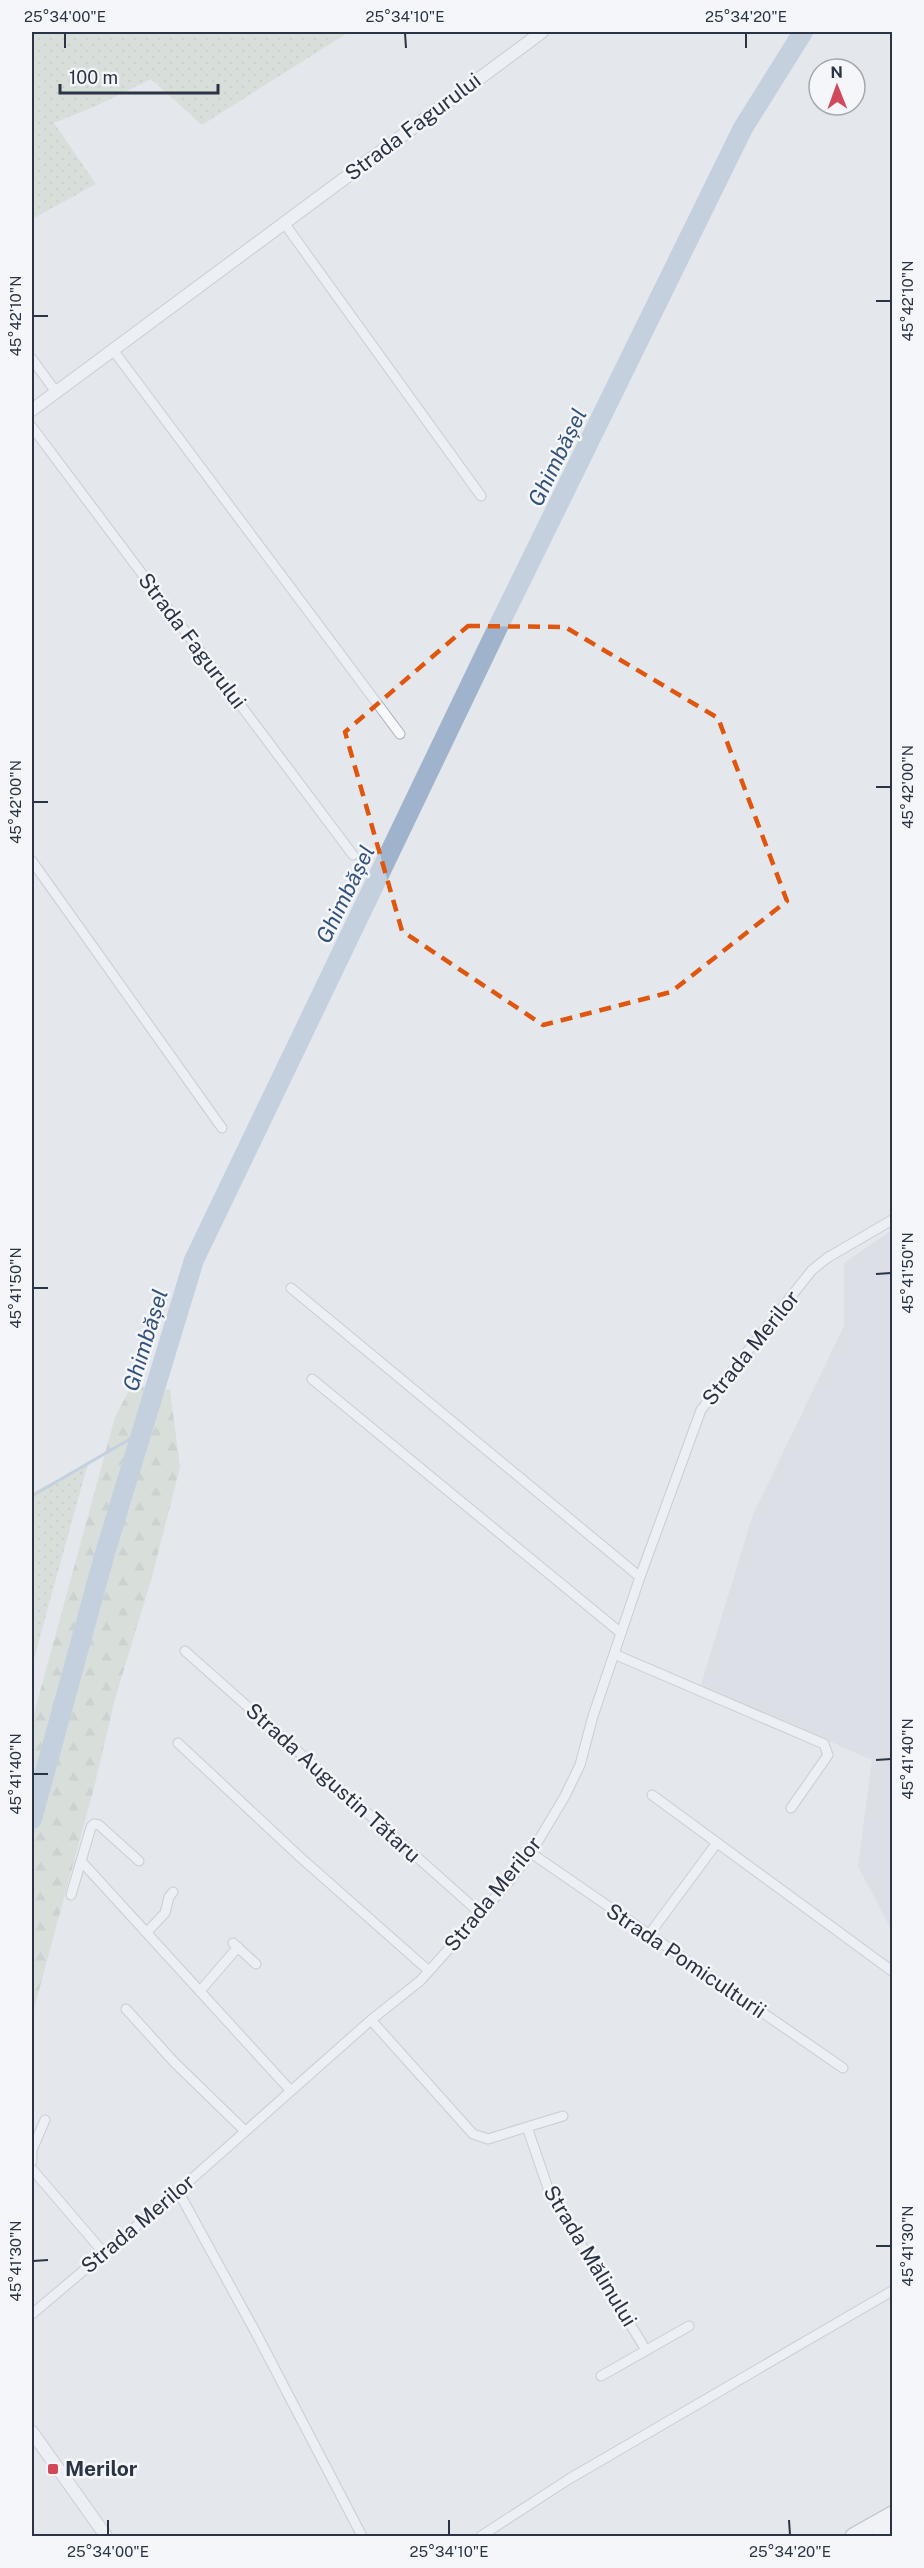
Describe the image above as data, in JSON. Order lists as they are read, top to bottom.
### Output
{
  "streets": {
    "street": [
      "Strada Fagurului",
      "Strada Merilor",
      "Strada Augustin Tătaru",
      "Strada Pomiculturii",
      "Strada Mălinului"
    ]
  },
  "crossings": [
    ["Strada Merilor", "Strada Augustin Tătaru"],
    ["Strada Merilor", "Strada Pomiculturii"]
  ],
  "water": ["Ghimbășel"],
  "places": {
    "transit": ["Merilor"]
  },
  "scale_bar": "100 m",
  "north": "top",
  "coordinates": [
    "25°34'00\"E",
    "25°34'10\"E",
    "25°34'20\"E",
    "45°42'10\"N",
    "45°42'00\"N",
    "45°41'50\"N",
    "45°41'40\"N",
    "45°41'30\"N"
  ]
}
